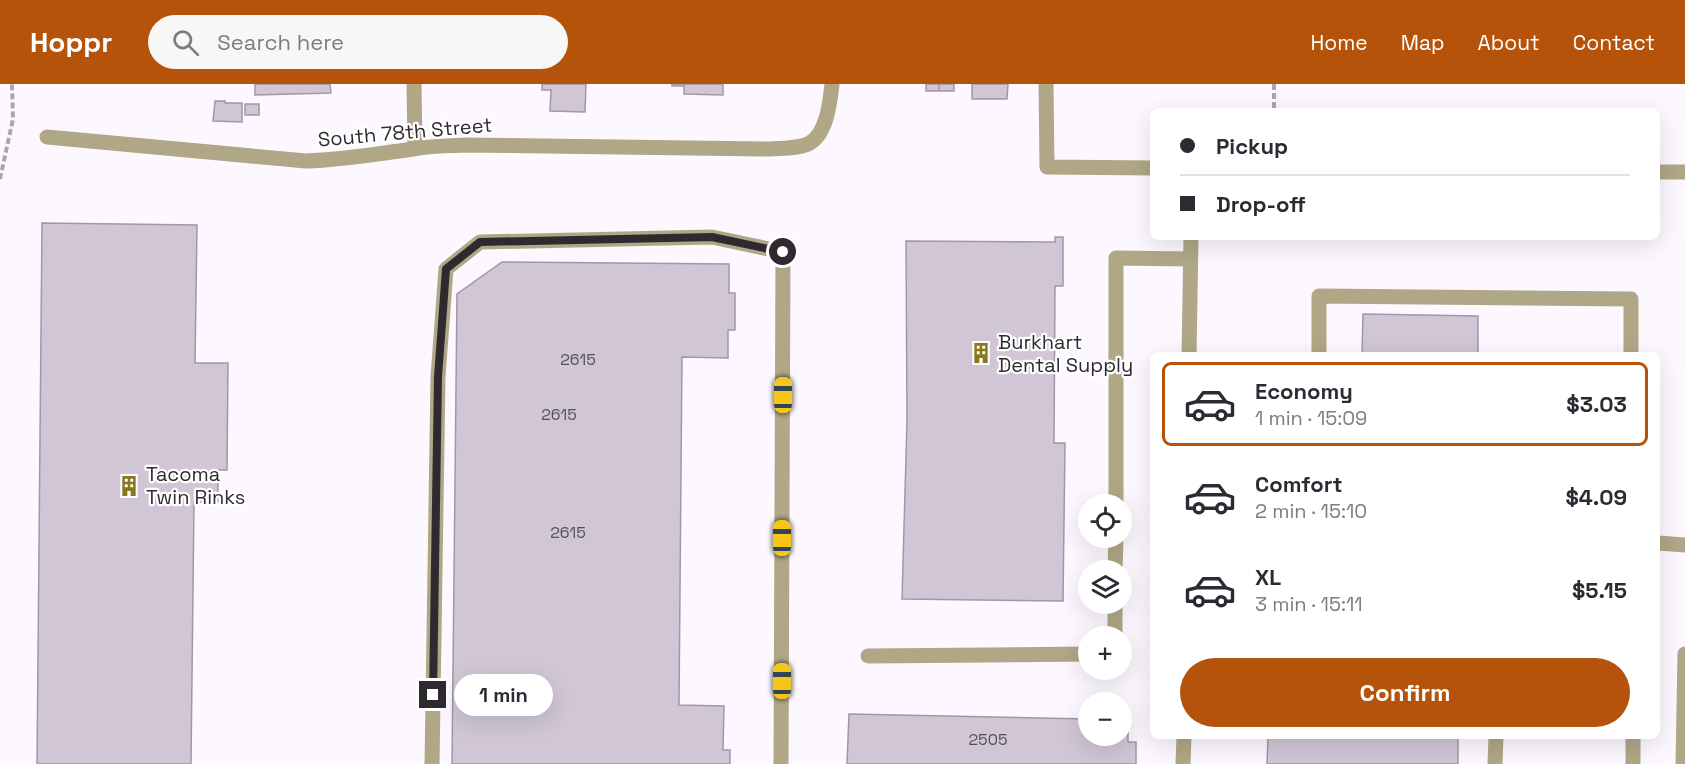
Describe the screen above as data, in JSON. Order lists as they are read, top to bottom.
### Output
{
  "streets": {
    "street": ["South 78th Street"]
  },
  "places": {
    "building": ["Burkhart Dental Supply", "Tacoma Twin Rinks"]
  },
  "house_numbers": [
    "2615",
    "2615",
    "2615",
    "2505"
  ],
  "page": {
    "header": "Hoppr",
    "search": "Search here",
    "nav": [
      "Home",
      "Map",
      "About",
      "Contact"
    ],
    "banner": ["Pickup", "Drop-off"],
    "list": [
      {
        "name": "Economy",
        "note": "1 min · 15:09",
        "value": "$3.03"
      },
      {
        "name": "Comfort",
        "note": "2 min · 15:10",
        "value": "$4.09"
      },
      {
        "name": "XL",
        "note": "3 min · 15:11",
        "value": "$5.15"
      }
    ],
    "map_buttons": ["+", "−"],
    "buttons": "Confirm",
    "bubble": "1 min"
  }
}
